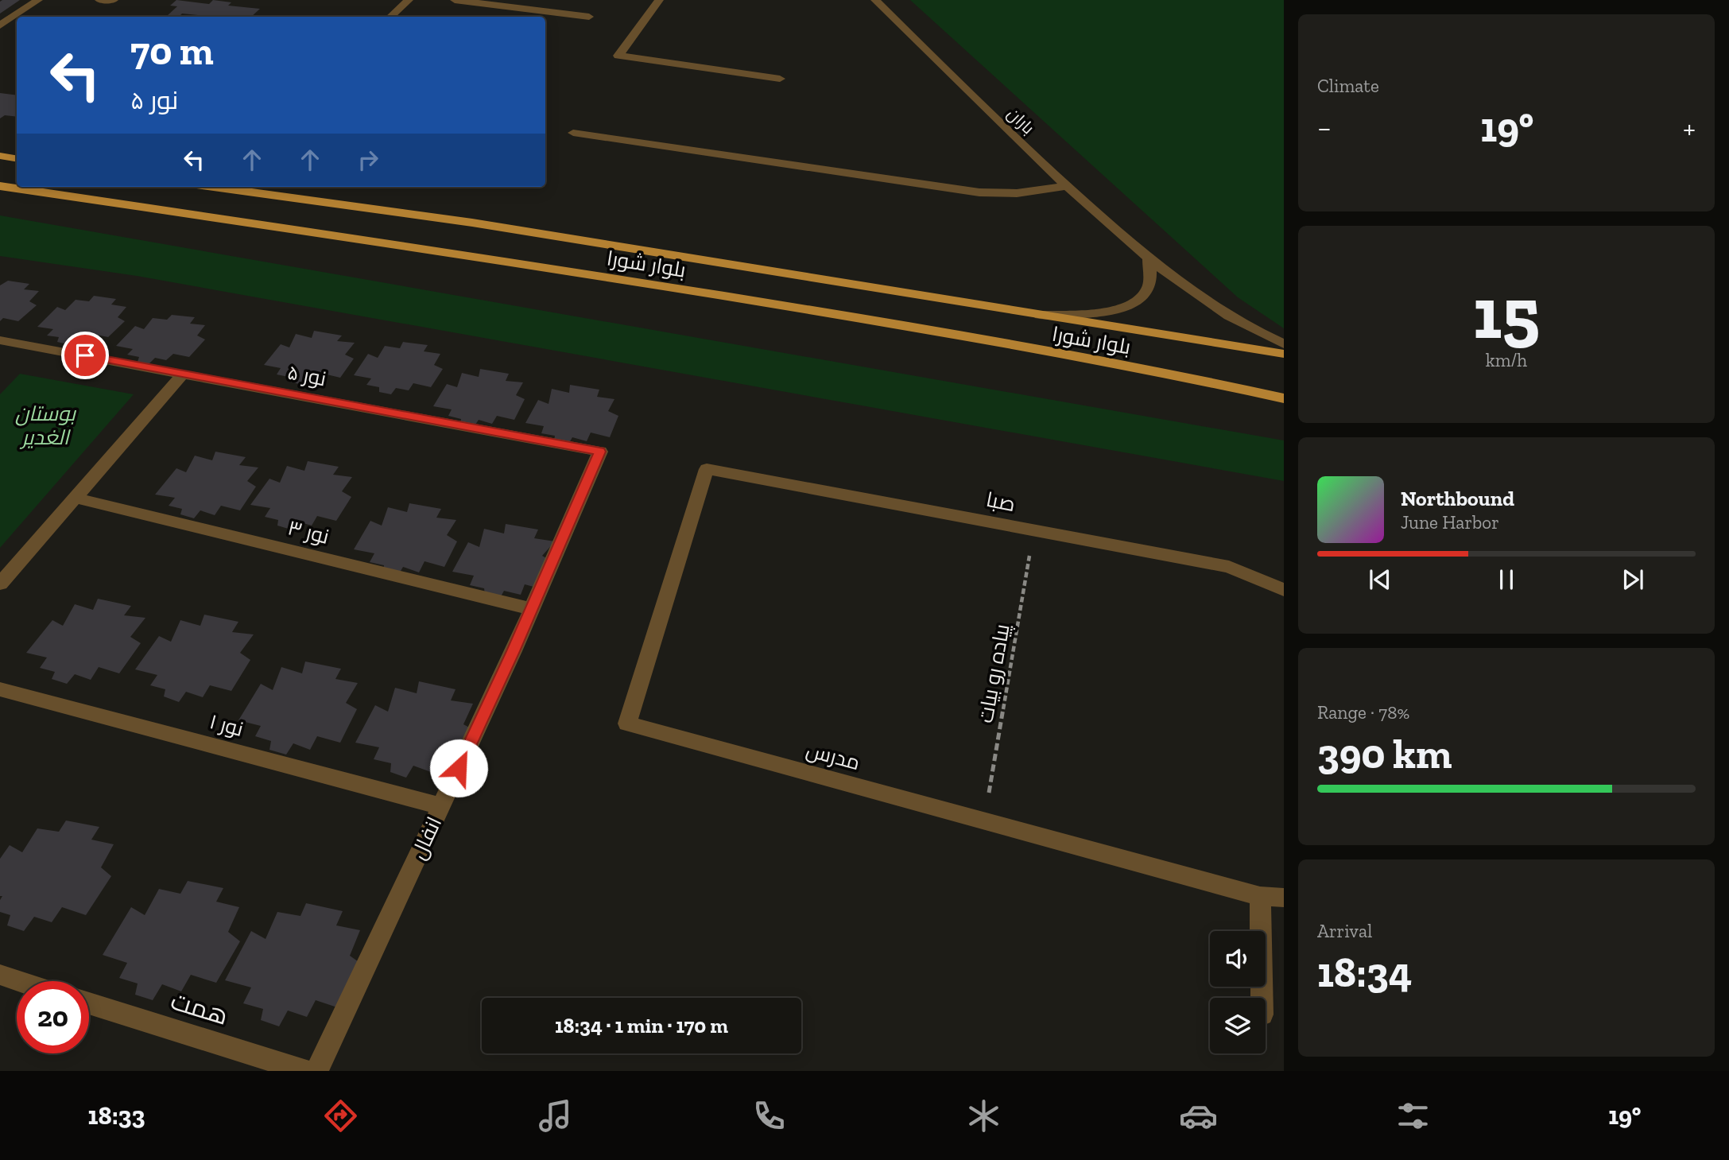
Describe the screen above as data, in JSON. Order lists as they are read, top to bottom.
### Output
{
  "streets": {
    "main road": ["بلوار شورا"],
    "street": [
      "باران",
      "نور ۵",
      "صبا",
      "نور ۳",
      "نور ۱",
      "مدرس",
      "انفال",
      "همت"
    ],
    "path": ["پیاده رو بیات"]
  },
  "crossings": [
    ["نور ۵", "انفال"],
    ["صبا", "پیاده رو بیات"],
    ["صبا", "مدرس"],
    ["نور ۳", "انفال"],
    ["پیاده رو بیات", "مدرس"],
    ["نور ۱", "انفال"]
  ],
  "parks": ["بوستان الغدیر"],
  "page": {
    "tile": [
      "Climate",
      ["15", "km/h"],
      ["Range · 78%", "390 km"],
      ["Arrival", "18:34"]
    ],
    "turn": ["70 m", "نور ۵"],
    "heat": ["−", "19°", "+"],
    "song": ["Northbound", "June Harbor"],
    "limit": "20",
    "trip": "18:34 · 1 min · 170 m",
    "tabs": ["18:33", "19°"]
  }
}
